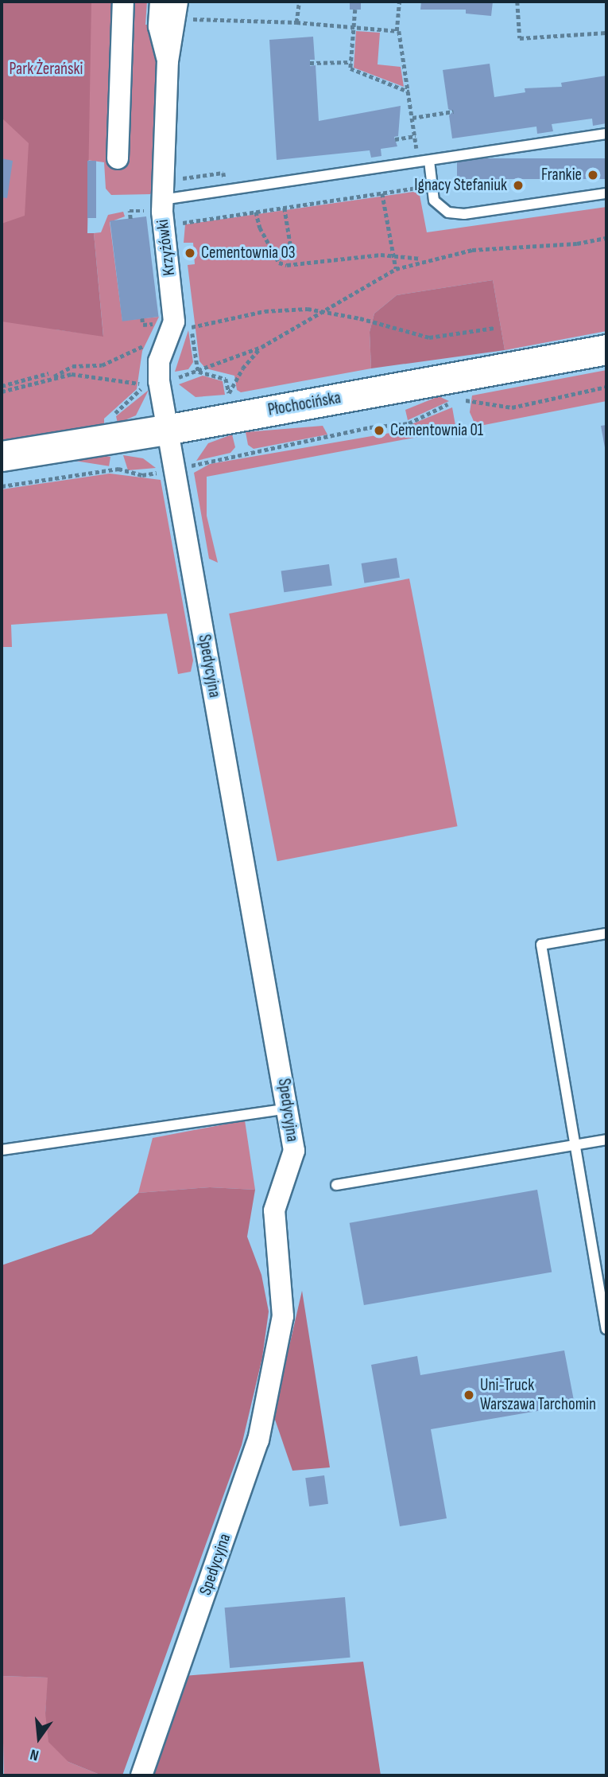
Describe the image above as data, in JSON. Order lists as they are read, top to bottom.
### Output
{
  "streets": {
    "main road": ["Płochocińska"],
    "street": ["Krzyżówki", "Spedycyjna"]
  },
  "crossings": [
    ["Krzyżówki", "Płochocińska"],
    ["Krzyżówki", "Spedycyjna"],
    ["Płochocińska", "Spedycyjna"]
  ],
  "parks": ["Park Żerański"],
  "places": [
    "Frankie",
    "Ignacy Stefaniuk",
    "Cementownia 03",
    "Cementownia 01",
    "Uni-Truck Warszawa Tarchomin"
  ],
  "north": "bottom"
}
